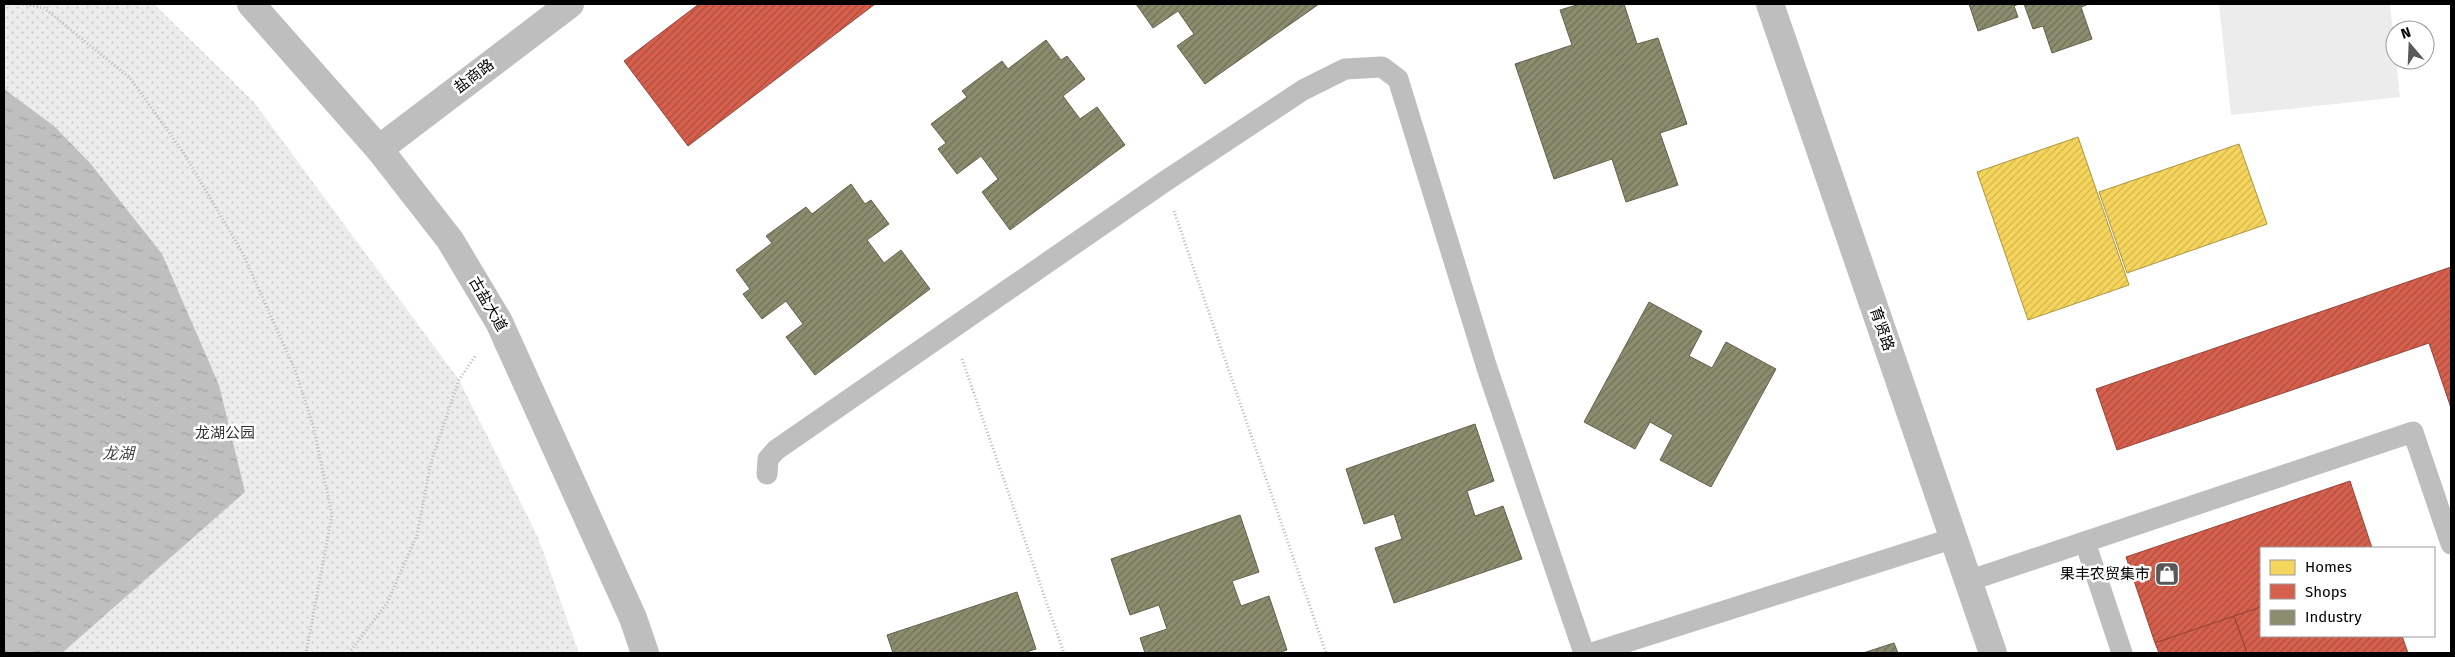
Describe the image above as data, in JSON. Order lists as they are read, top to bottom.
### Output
{
  "streets": {
    "street": ["盐商路", "古盐大道", "育贤路"]
  },
  "crossings": [
    ["盐商路", "古盐大道"]
  ],
  "water": ["龙湖"],
  "parks": ["龙湖公园"],
  "places": {
    "shop": ["果丰农贸集市"]
  },
  "legend": ["Homes", "Shops", "Industry"],
  "north": "top"
}
